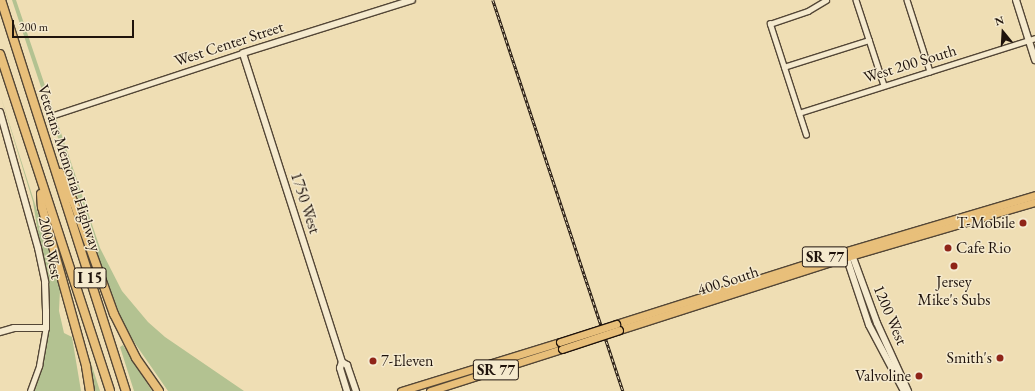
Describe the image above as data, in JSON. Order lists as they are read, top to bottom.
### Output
{
  "streets": {
    "highway": ["Veterans Memorial Highway", "I 15"],
    "main road": ["SR 77", "400 South"],
    "street": [
      "West Center Street",
      "West 200 South",
      "1750 West",
      "2000 West",
      "1200 West"
    ]
  },
  "crossings": [
    ["West Center Street", "1750 West"],
    ["400 South", "1200 West"]
  ],
  "places": [
    "T-Mobile",
    "Cafe Rio",
    "Jersey Mike's Subs",
    "Smith's",
    "7-Eleven",
    "Valvoline"
  ],
  "scale_bar": "200 m",
  "north": "top"
}
